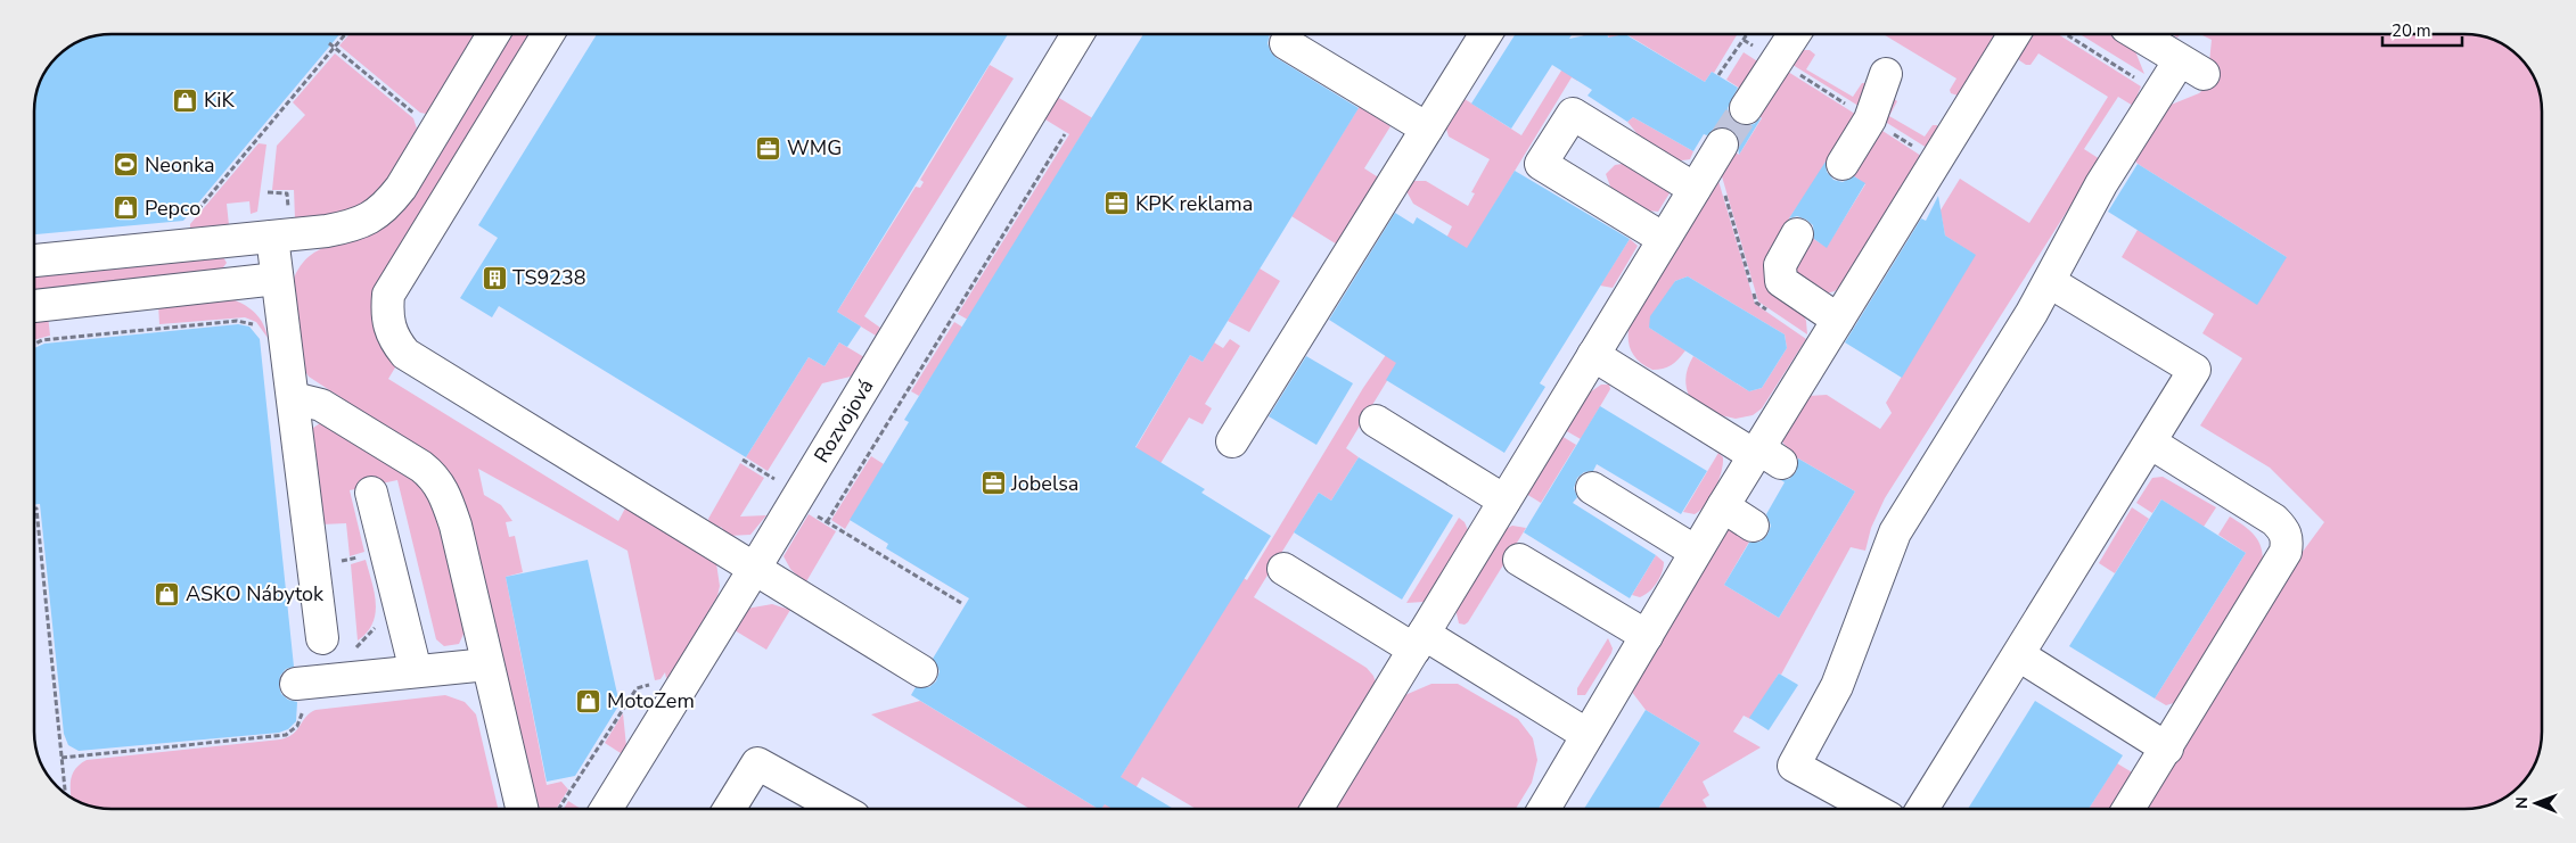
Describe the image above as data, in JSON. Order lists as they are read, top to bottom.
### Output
{
  "streets": {
    "lane": ["Rozvojová"]
  },
  "places": {
    "shop": [
      "KiK",
      "Pepco",
      "ASKO Nábytok",
      "MotoZem"
    ],
    "office": ["WMG", "KPK reklama", "Jobelsa"],
    "sports": ["Neonka"],
    "building": ["TS9238"]
  },
  "scale_bar": "20 m",
  "north": "left"
}
